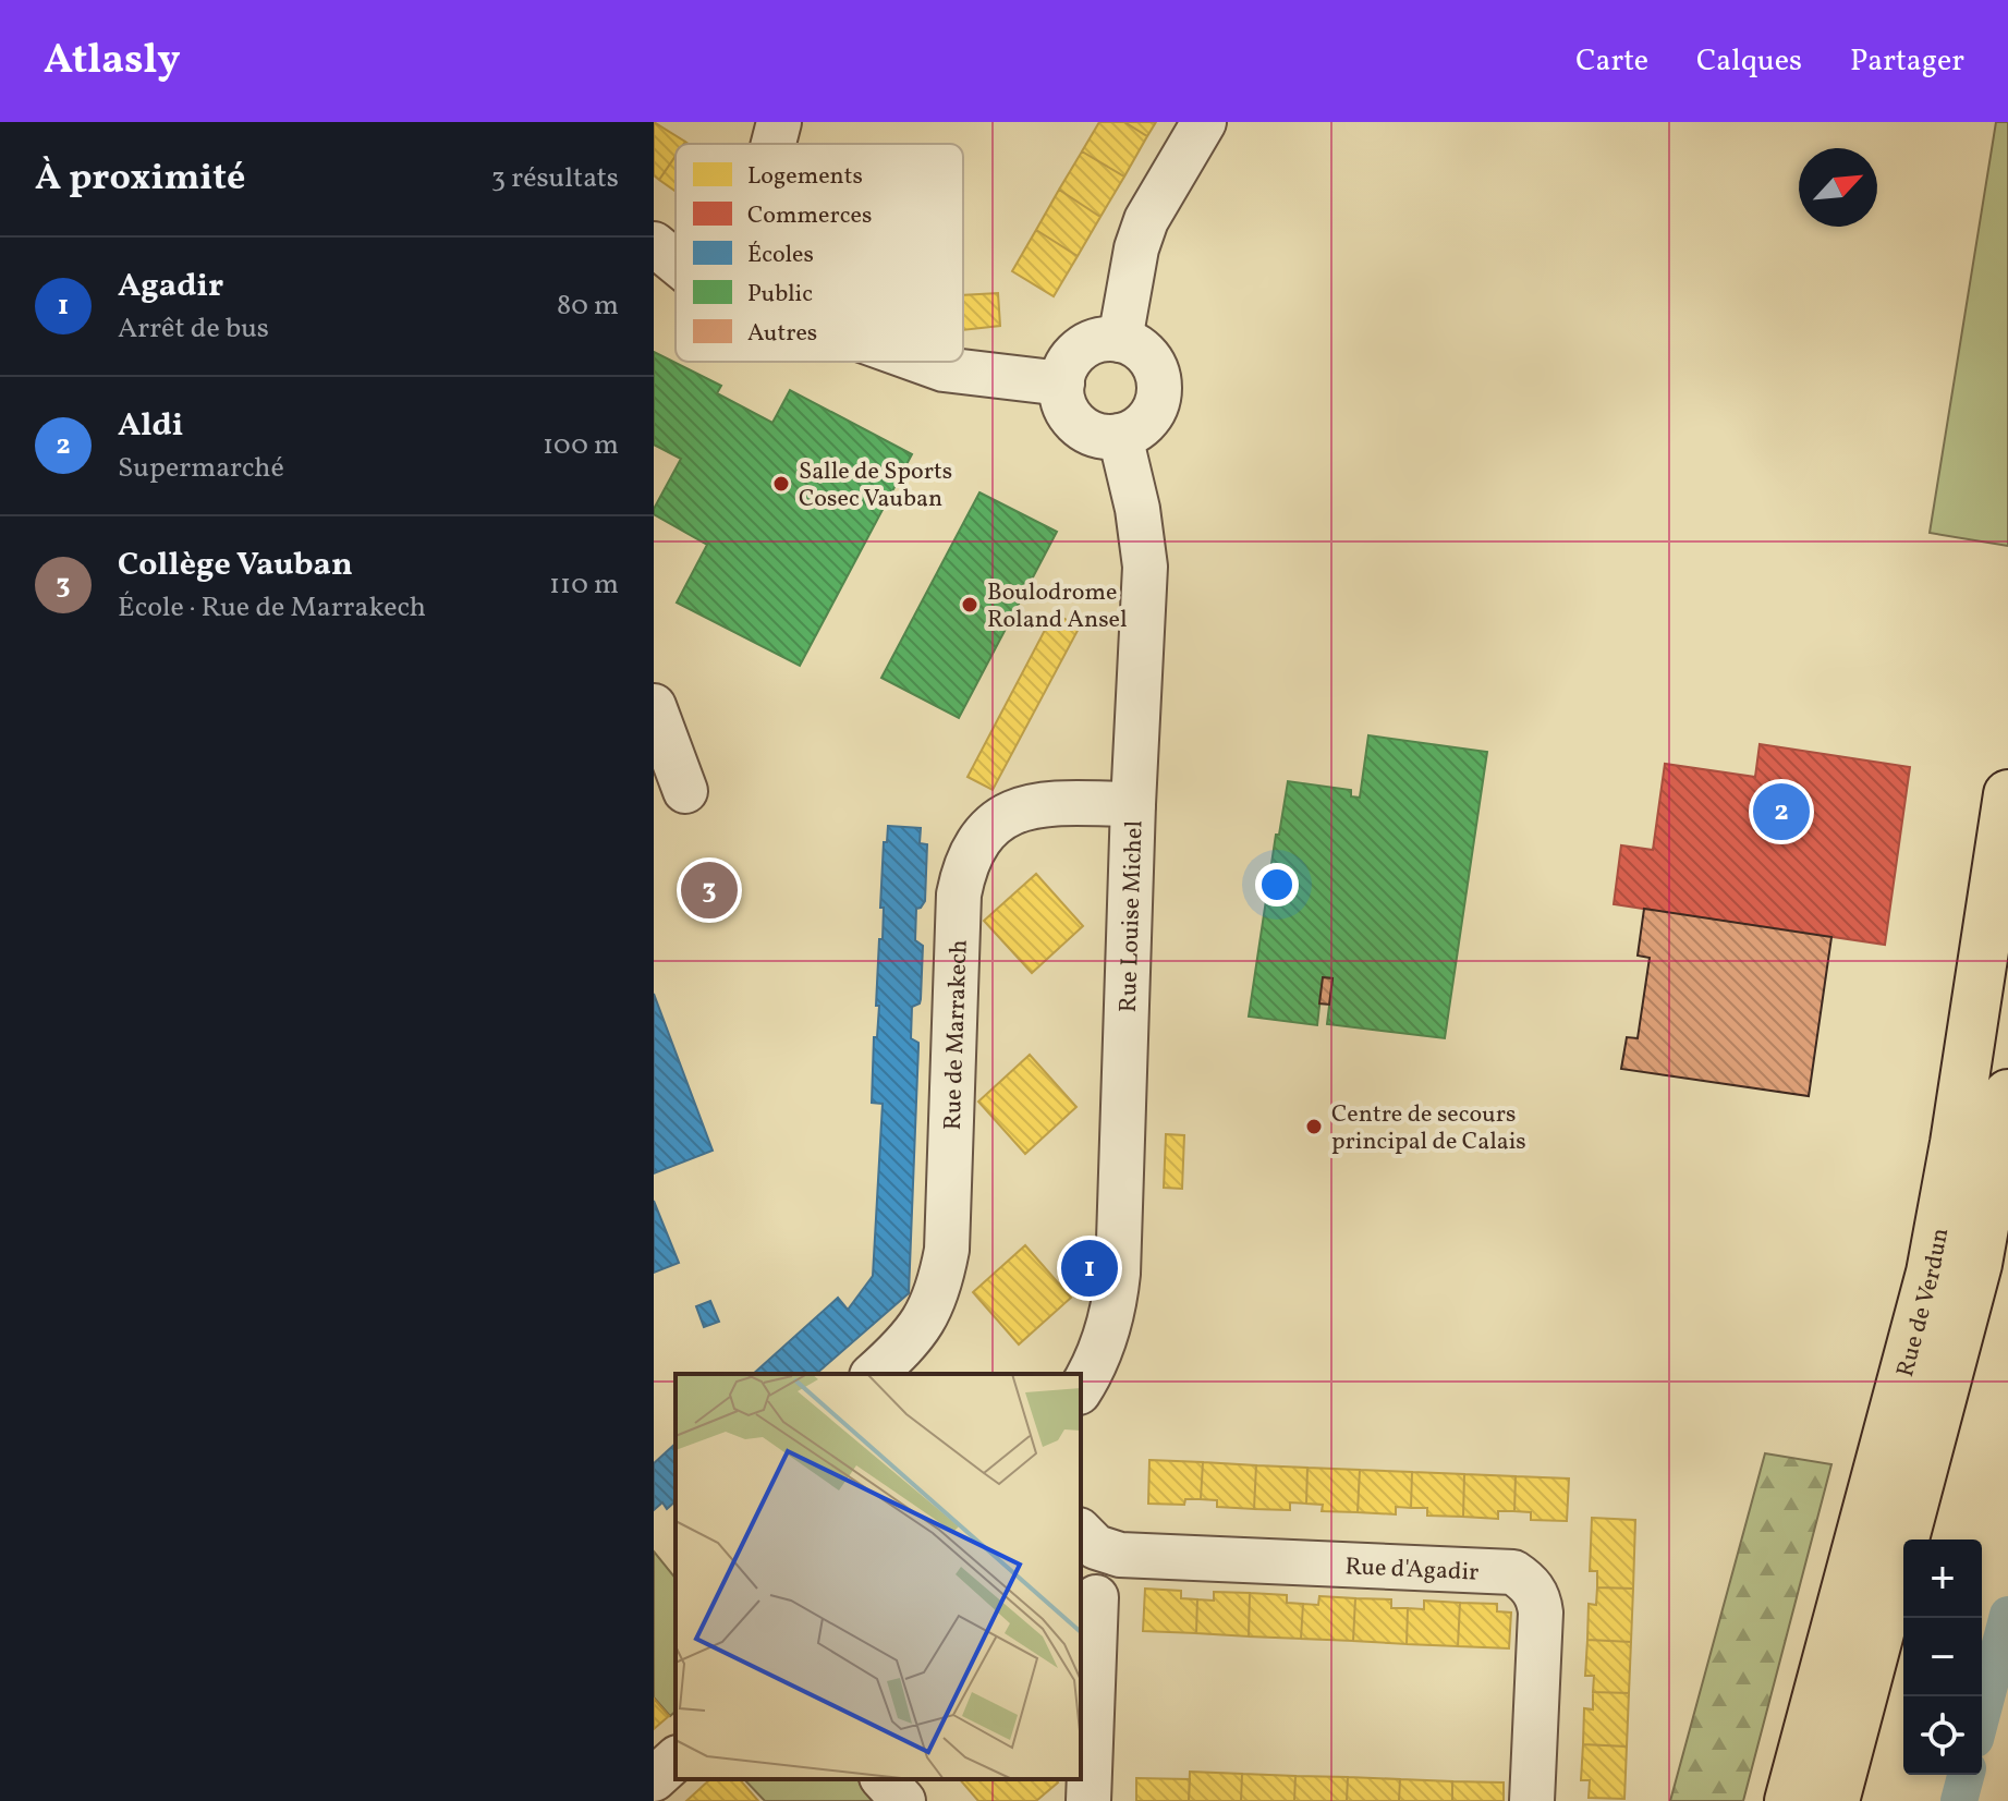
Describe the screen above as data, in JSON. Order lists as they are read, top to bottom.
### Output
{
  "streets": {
    "main road": ["Rue de Verdun"],
    "street": ["Rue Louise Michel", "Rue de Marrakech", "Rue d'Agadir"]
  },
  "crossings": [
    ["Rue Louise Michel", "Rue de Marrakech"]
  ],
  "places": ["Salle de Sports Cosec Vauban", "Boulodrome Roland Ansel", "Centre de secours principal de Calais"],
  "legend": [
    "Logements",
    "Commerces",
    "Écoles",
    "Public",
    "Autres"
  ],
  "north": "top right",
  "page": {
    "header": "Atlasly",
    "nav": ["Carte", "Calques", "Partager"],
    "heading": ["À proximité", "3 résultats"],
    "list": [
      {
        "mark": "1",
        "name": "Agadir",
        "note": "Arrêt de bus",
        "value": "80 m"
      },
      {
        "mark": "2",
        "name": "Aldi",
        "note": "Supermarché",
        "value": "100 m"
      },
      {
        "mark": "3",
        "name": "Collège Vauban",
        "note": "École · Rue de Marrakech",
        "value": "110 m"
      }
    ],
    "pins": ["2", "3", "1"],
    "map_buttons": ["+", "−"]
  }
}
